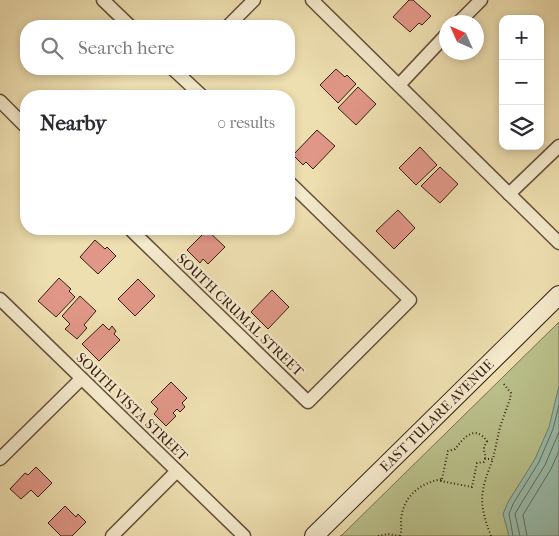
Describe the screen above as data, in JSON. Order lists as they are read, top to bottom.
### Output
{
  "streets": {
    "street": ["SOUTH CRUMAL STREET", "SOUTH VISTA STREET", "EAST TULARE AVENUE"]
  },
  "north": "top left",
  "page": {
    "map_buttons": ["+", "−"],
    "search": "Search here",
    "heading": ["Nearby", "0 results"]
  }
}
